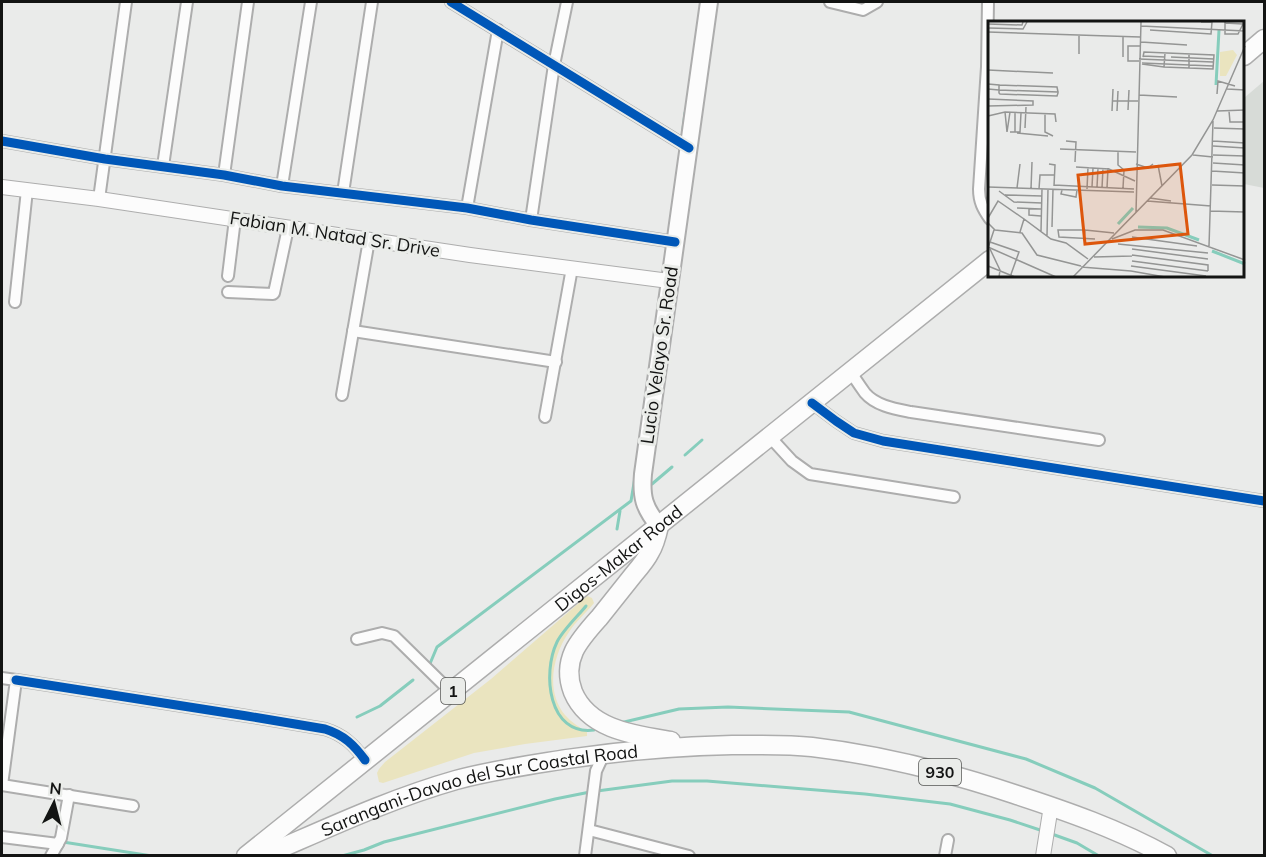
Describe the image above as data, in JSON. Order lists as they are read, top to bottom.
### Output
{
  "streets": {
    "main road": [
      "Lucio Velayo Sr. Road",
      "Digos-Makar Road",
      "1",
      "930",
      "Sarangani-Davao del Sur Coastal Road"
    ],
    "street": ["Fabian M. Natad Sr. Drive"]
  },
  "crossings": [
    ["Fabian M. Natad Sr. Drive", "Lucio Velayo Sr. Road"],
    ["Lucio Velayo Sr. Road", "Digos-Makar Road"],
    ["Lucio Velayo Sr. Road", "Sarangani-Davao del Sur Coastal Road"],
    ["Digos-Makar Road", "Sarangani-Davao del Sur Coastal Road"]
  ],
  "north": "top"
}
